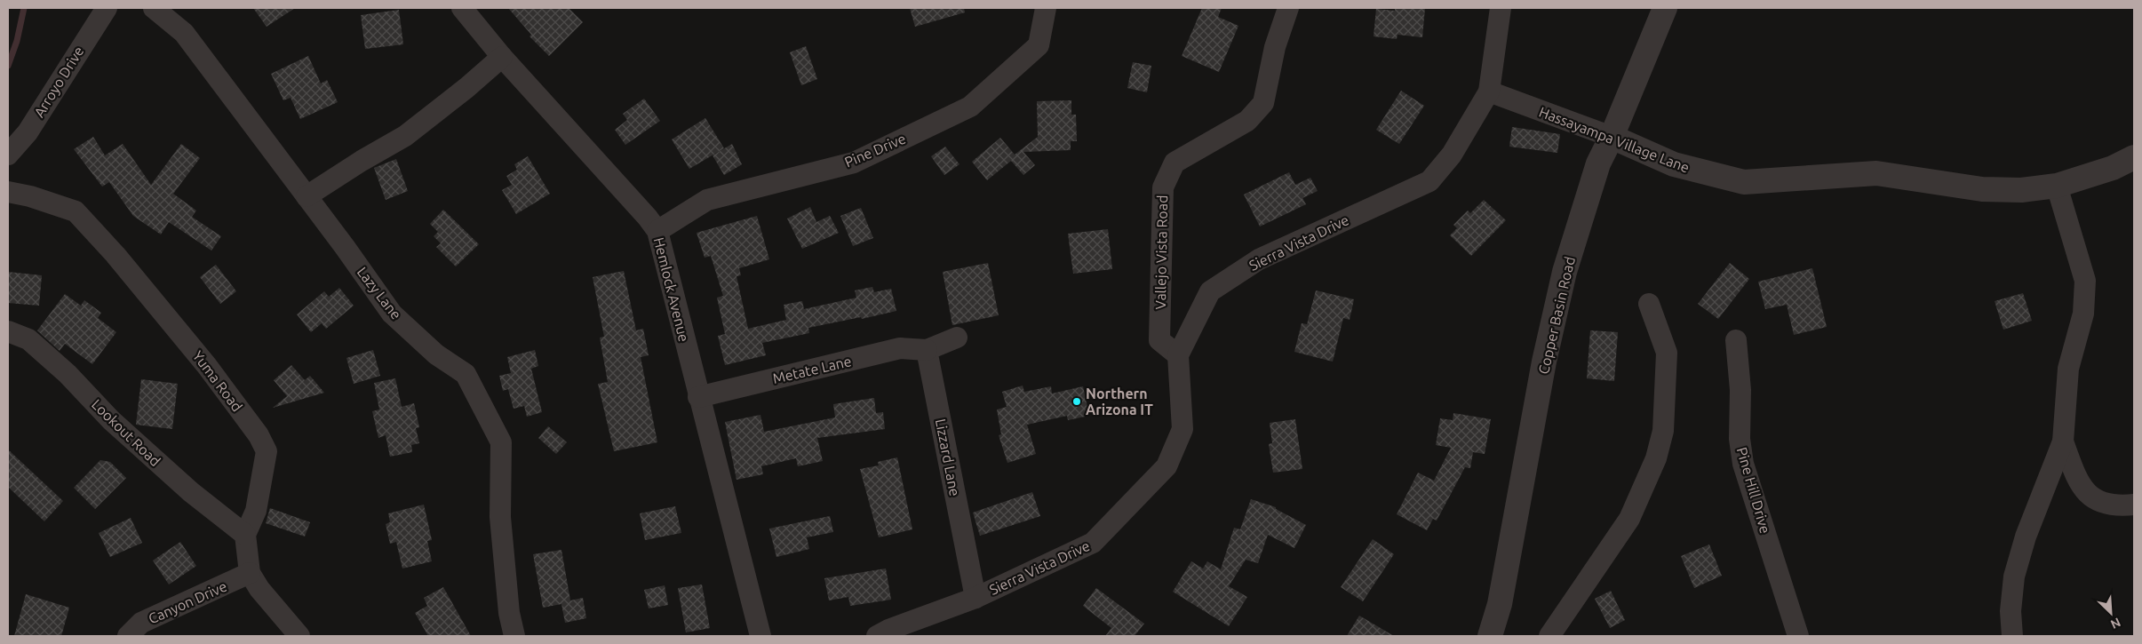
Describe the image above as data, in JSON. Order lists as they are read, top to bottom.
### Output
{
  "streets": {
    "street": [
      "Arroyo Drive",
      "Hassayampa Village Lane",
      "Pine Drive",
      "Sierra Vista Drive",
      "Vallejo Vista Road",
      "Hemlock Avenue",
      "Lazy Lane",
      "Copper Basin Road",
      "Metate Lane",
      "Yuma Road",
      "Lookout Road",
      "Lizzard Lane",
      "Pine Hill Drive",
      "Canyon Drive"
    ]
  },
  "crossings": [
    ["Hassayampa Village Lane", "Sierra Vista Drive"],
    ["Hassayampa Village Lane", "Copper Basin Road"],
    ["Pine Drive", "Hemlock Avenue"],
    ["Sierra Vista Drive", "Vallejo Vista Road"],
    ["Sierra Vista Drive", "Lizzard Lane"],
    ["Hemlock Avenue", "Metate Lane"],
    ["Metate Lane", "Lizzard Lane"],
    ["Yuma Road", "Lookout Road"]
  ],
  "places": ["Northern Arizona IT"],
  "north": "bottom right"
}
